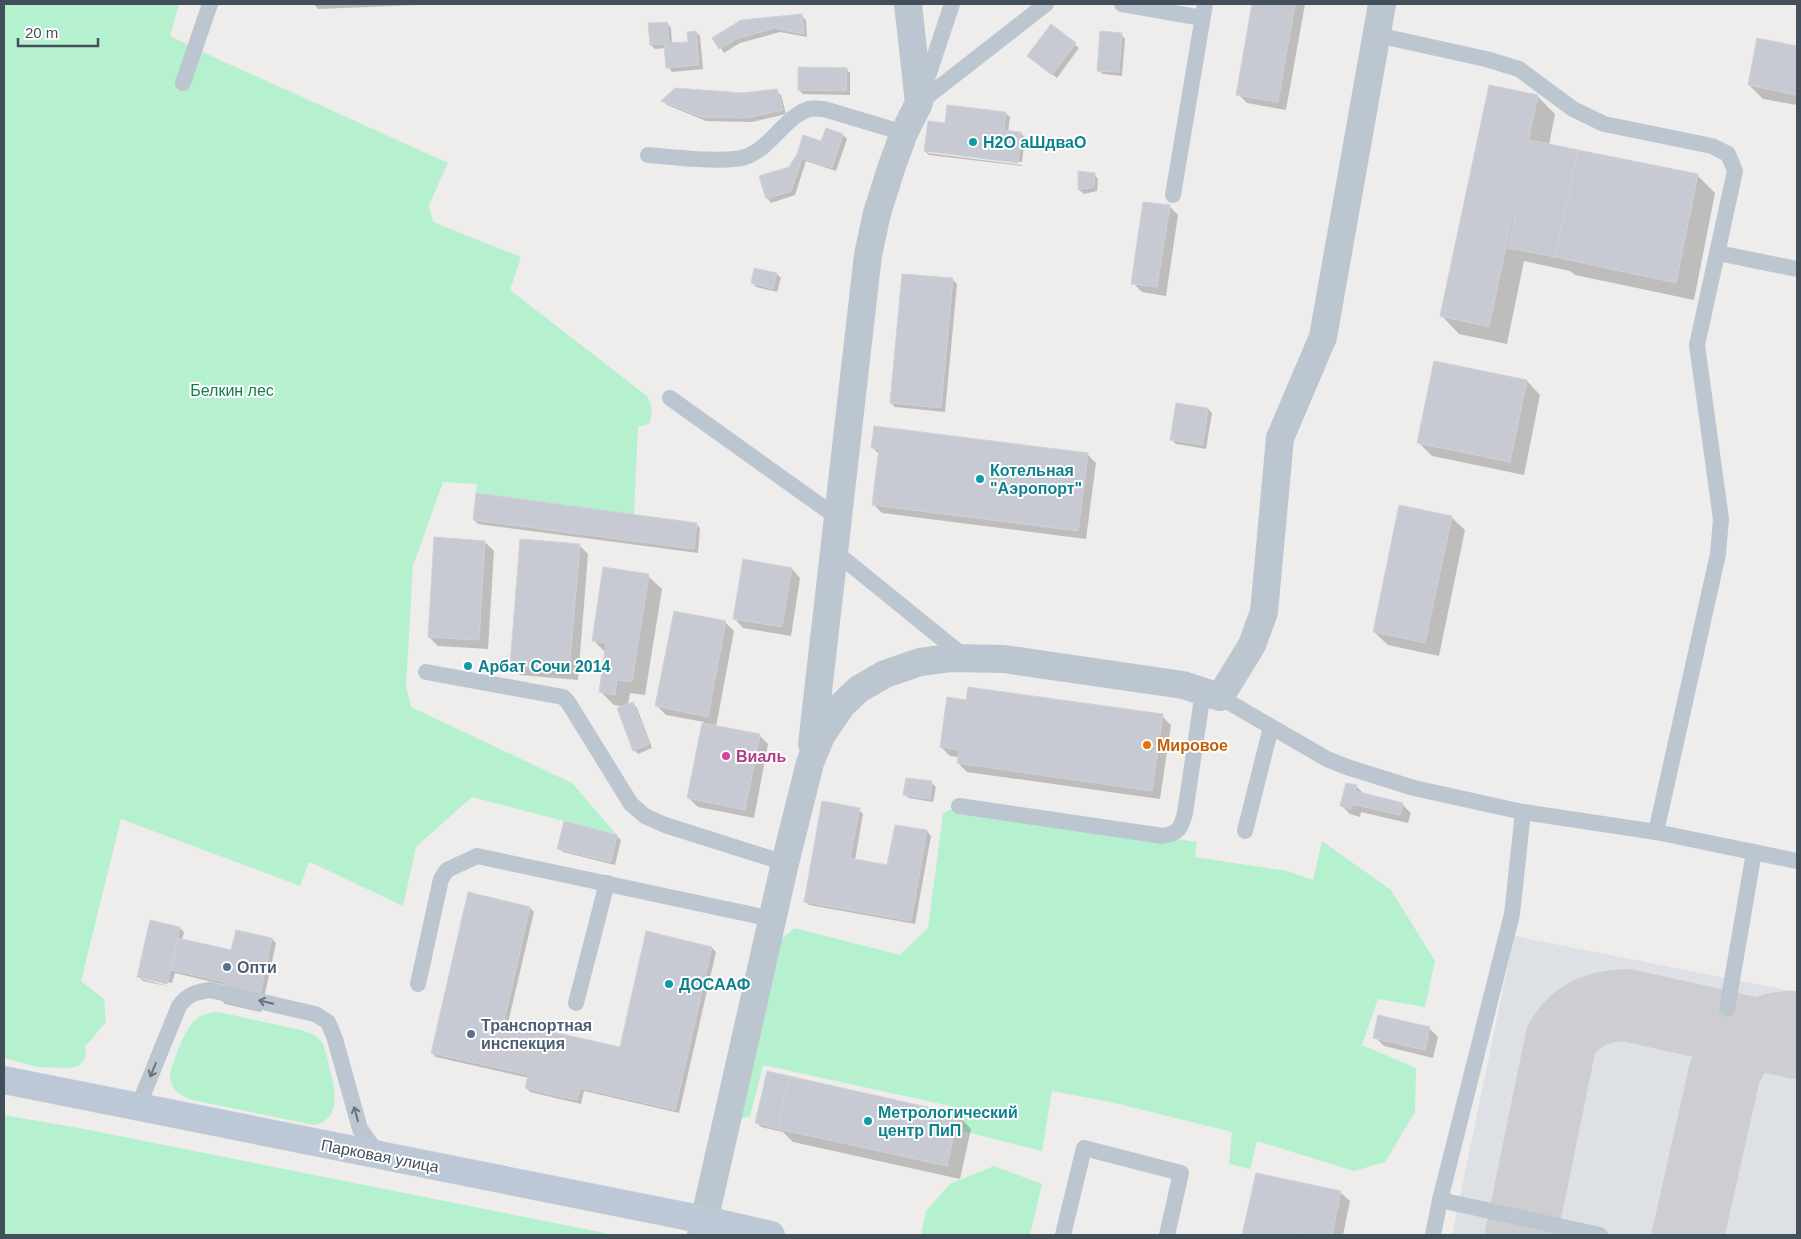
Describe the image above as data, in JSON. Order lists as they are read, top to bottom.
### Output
{
  "streets": {
    "main road": ["Парковая улица"]
  },
  "parks": ["Белкин лес"],
  "places": [
    "H2O аШдваО",
    "Котельная \"Аэропорт\"",
    "Арбат Сочи 2014",
    "Мировое",
    "Виаль",
    "Опти",
    "ДОСААФ",
    "Транспортная инспекция",
    "Метрологический центр ПиП"
  ],
  "scale_bar": "20 m"
}
